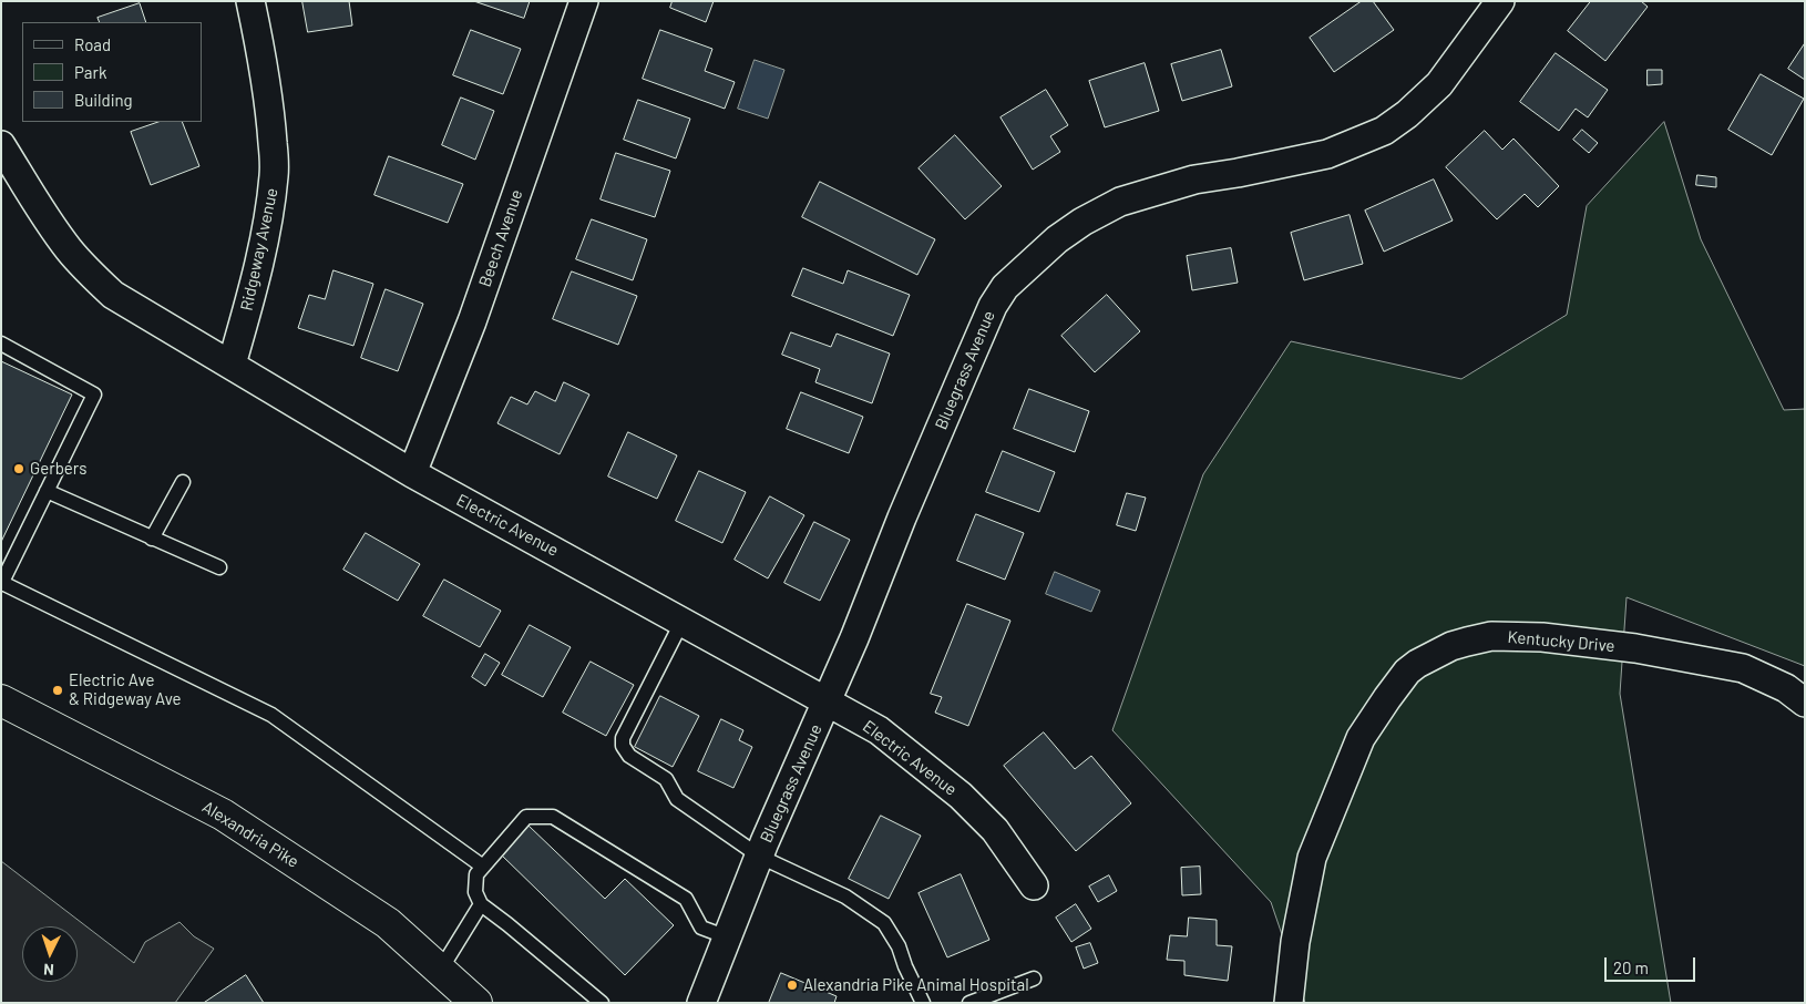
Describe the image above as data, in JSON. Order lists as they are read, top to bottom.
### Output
{
  "streets": {
    "main road": ["Alexandria Pike"],
    "street": [
      "Beech Avenue",
      "Ridgeway Avenue",
      "Bluegrass Avenue",
      "Electric Avenue",
      "Kentucky Drive"
    ]
  },
  "crossings": [
    ["Beech Avenue", "Electric Avenue"],
    ["Ridgeway Avenue", "Electric Avenue"],
    ["Bluegrass Avenue", "Electric Avenue"]
  ],
  "places": ["Gerbers", "Electric Ave & Ridgeway Ave", "Alexandria Pike Animal Hospital"],
  "legend": ["Road", "Park", "Building"],
  "scale_bar": "20 m",
  "north": "bottom"
}
